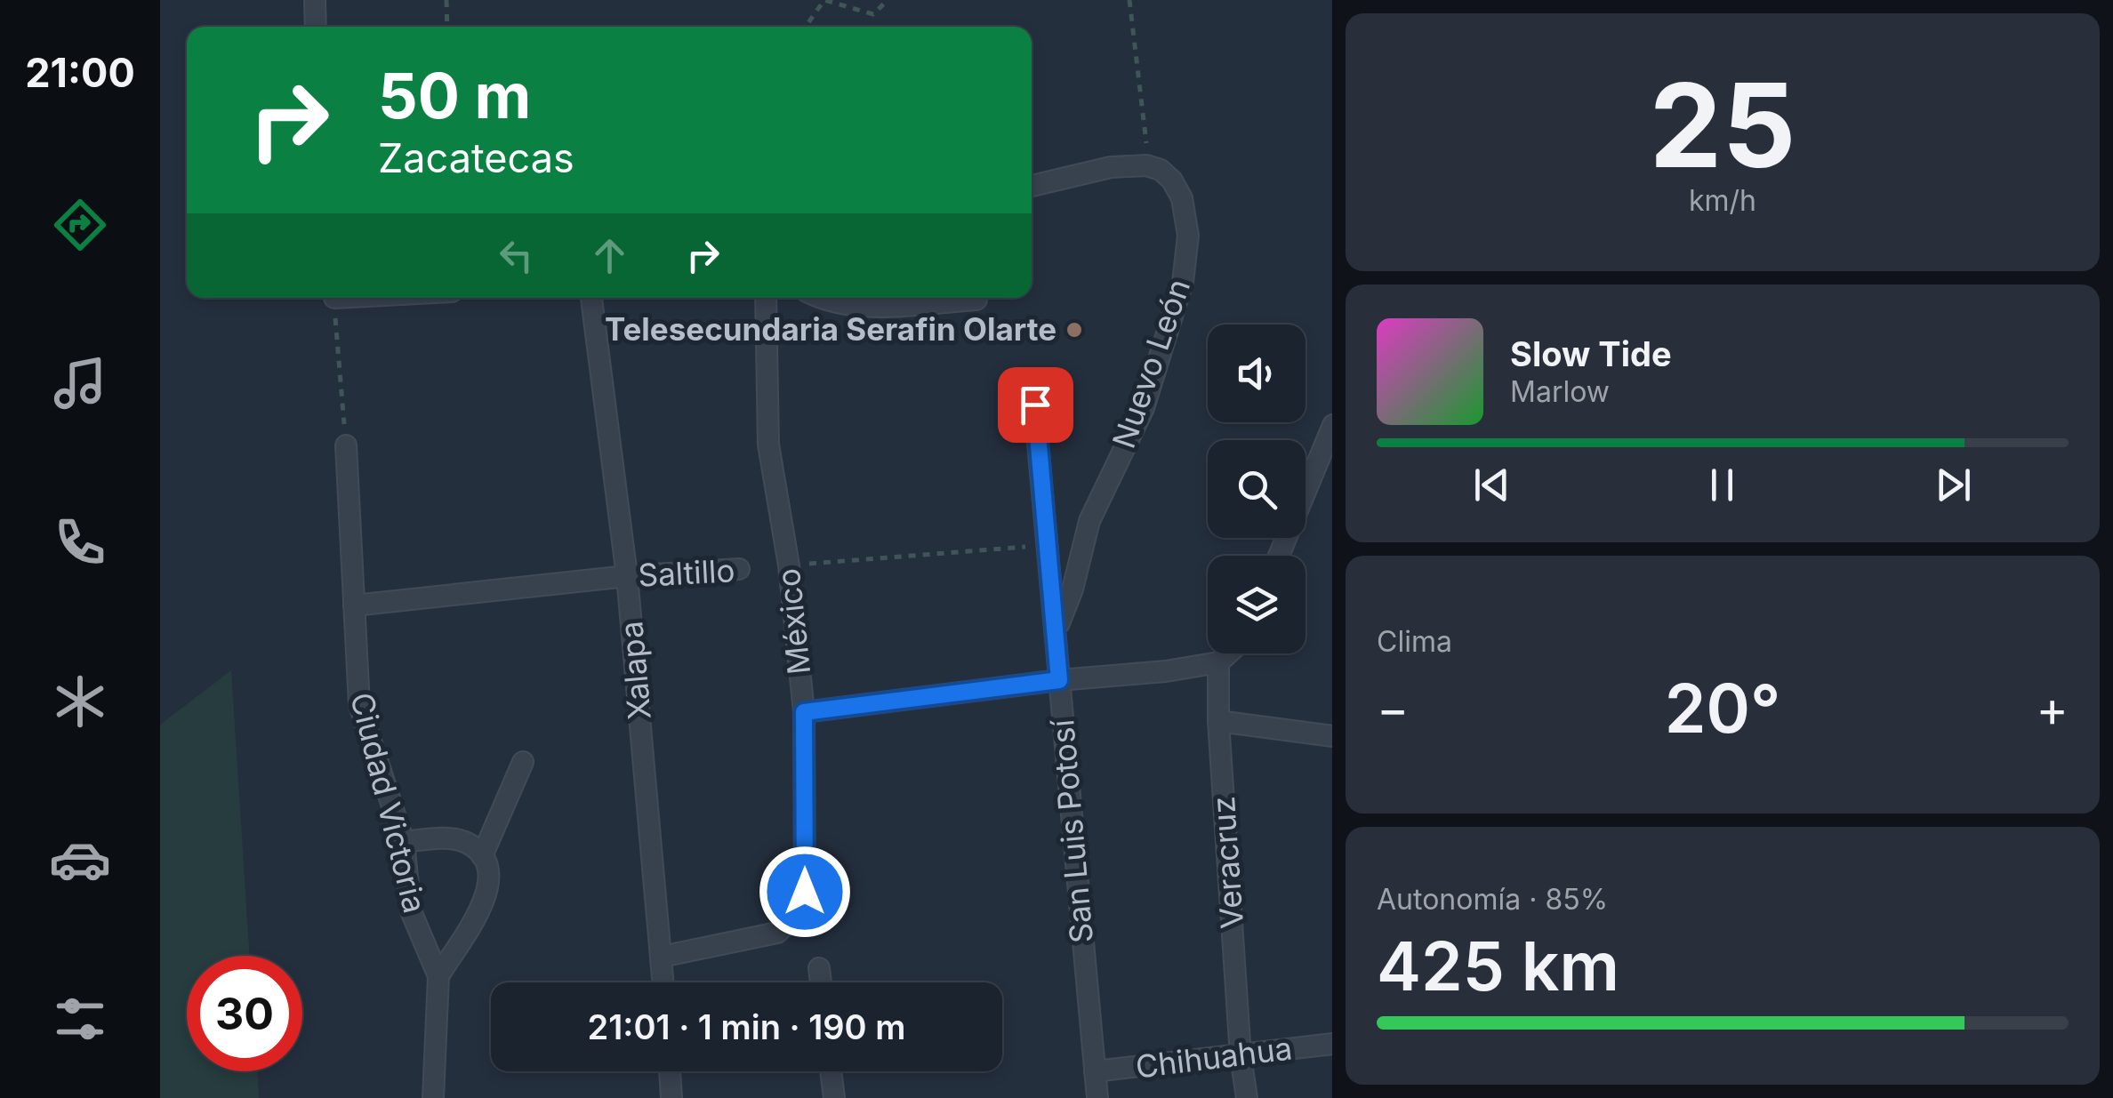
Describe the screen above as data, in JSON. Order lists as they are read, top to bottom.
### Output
{
  "streets": {
    "street": [
      "Nuevo León",
      "Saltillo",
      "México",
      "Xalapa",
      "Ciudad Victoria",
      "San Luis Potosí",
      "Veracruz",
      "Chihuahua"
    ]
  },
  "crossings": [
    ["Nuevo León", "San Luis Potosí"],
    ["Saltillo", "Xalapa"],
    ["Saltillo", "Ciudad Victoria"],
    ["México", "Xalapa"],
    ["San Luis Potosí", "Chihuahua"],
    ["Veracruz", "Chihuahua"]
  ],
  "places": ["Telesecundaria Serafin Olarte"],
  "page": {
    "tabs": "21:00",
    "tile": [
      ["25", "km/h"],
      "Clima",
      ["Autonomía · 85%", "425 km"]
    ],
    "turn": ["50 m", "Zacatecas"],
    "song": ["Slow Tide", "Marlow"],
    "heat": ["−", "20°", "+"],
    "limit": "30",
    "trip": "21:01 · 1 min · 190 m"
  }
}
